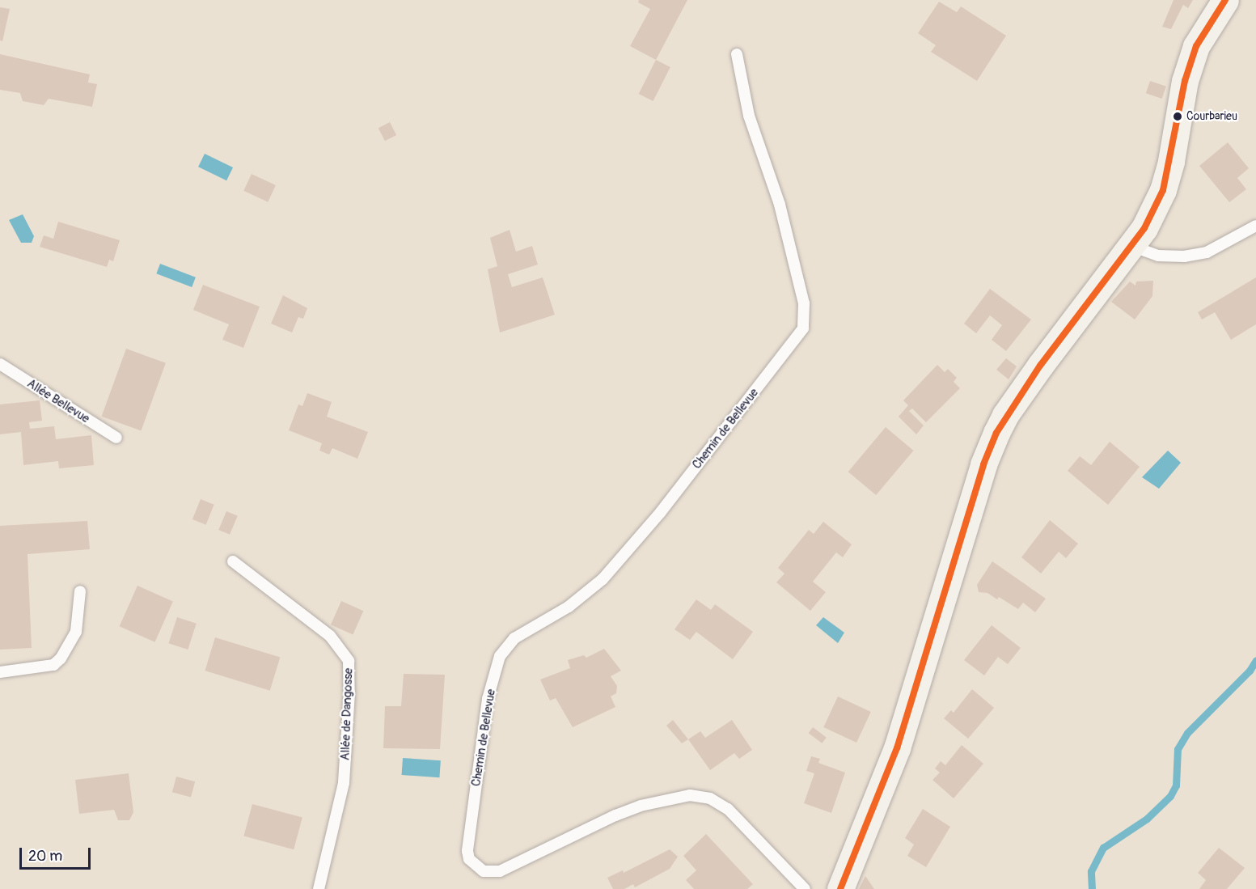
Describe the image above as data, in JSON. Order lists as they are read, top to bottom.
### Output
{
  "streets": {
    "lane": ["Allée Bellevue", "Chemin de Bellevue", "Allée de Dangosse"]
  },
  "places": ["Courbarieu"],
  "scale_bar": "20 m"
}
